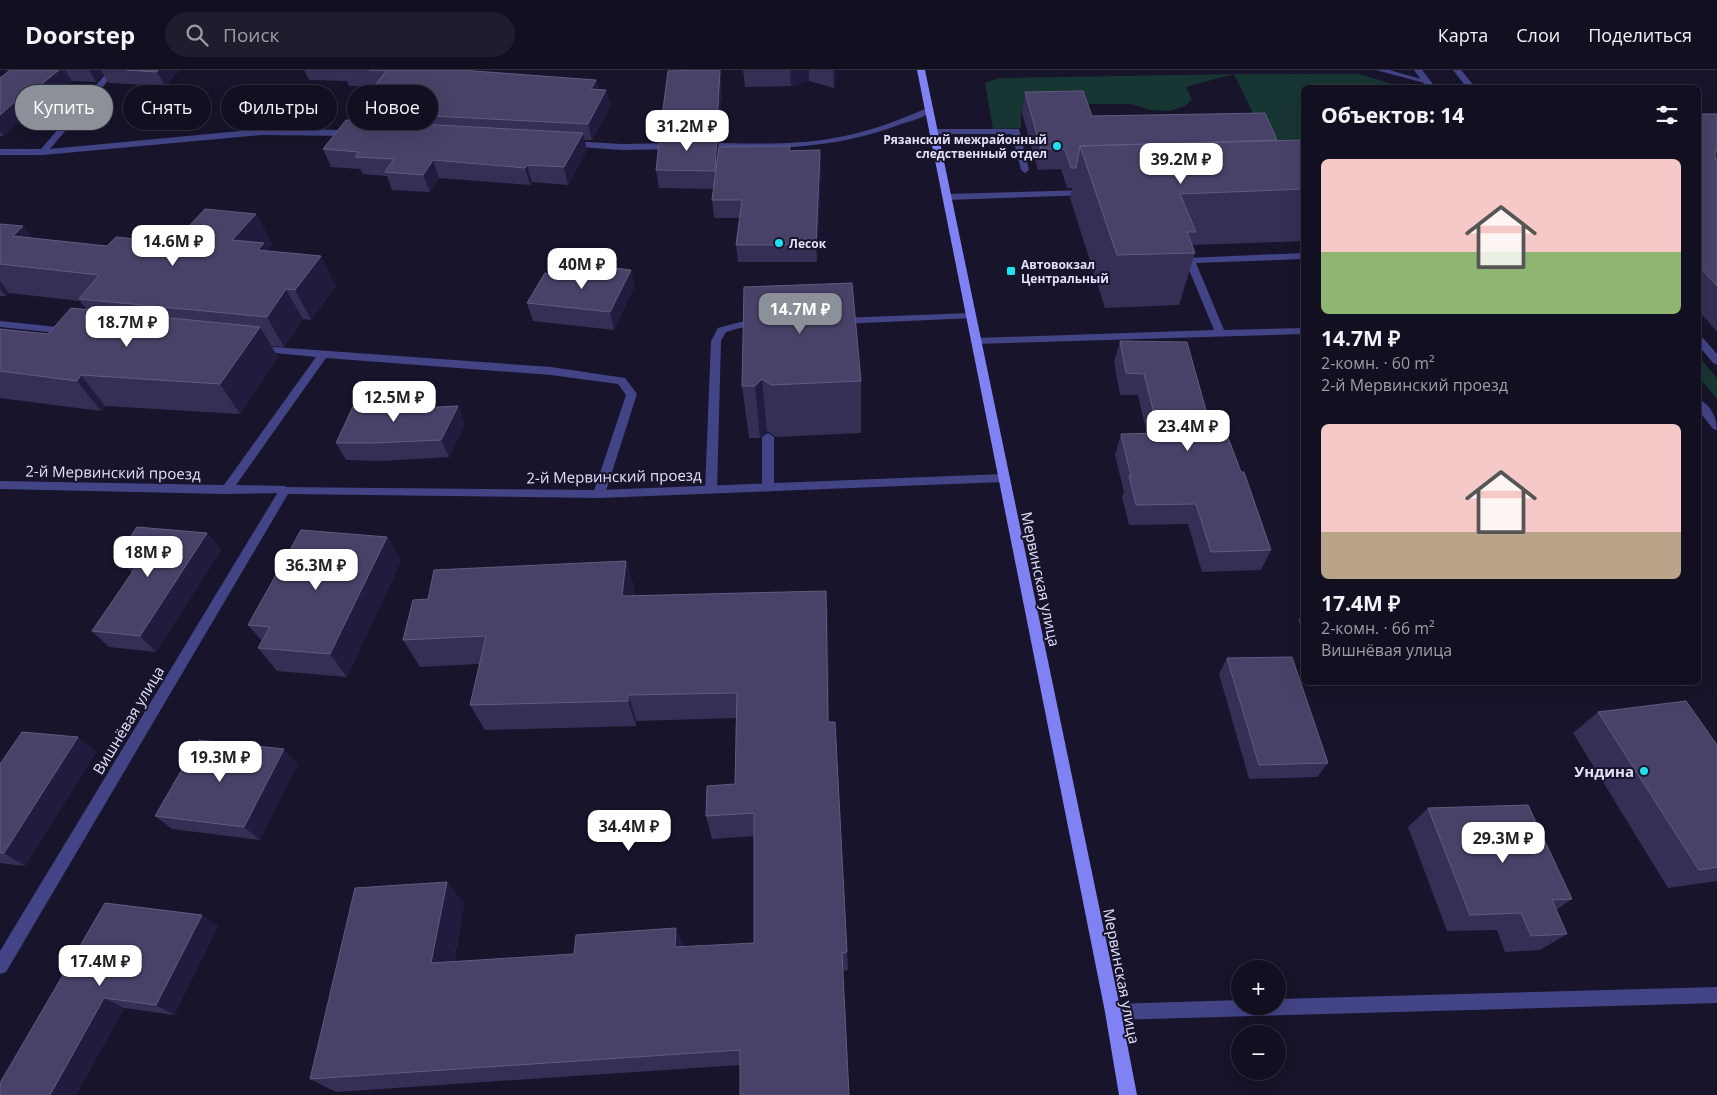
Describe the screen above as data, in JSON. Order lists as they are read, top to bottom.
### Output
{
  "streets": {
    "street": ["2-й Мервинский проезд", "Мервинская улица", "Вишнёвая улица"]
  },
  "crossings": [
    ["2-й Мервинский проезд", "Мервинская улица"],
    ["2-й Мервинский проезд", "Вишнёвая улица"]
  ],
  "places": {
    "other": ["Рязанский межрайонный следственный отдел", "Лесок", "Ундина"],
    "transit": ["Автовокзал Центральный"]
  },
  "page": {
    "header": "Doorstep",
    "search": "Поиск",
    "nav": ["Карта", "Слои", "Поделиться"],
    "chip": [
      "Купить",
      "Снять",
      "Фильтры",
      "Новое"
    ],
    "heading": "Объектов: 14",
    "price": [
      "31.2M ₽",
      "39.2M ₽",
      "14.6M ₽",
      "40M ₽",
      "14.7M ₽",
      "18.7M ₽",
      "12.5M ₽",
      "23.4M ₽",
      "18M ₽",
      "36.3M ₽",
      "19.3M ₽",
      "34.4M ₽",
      "29.3M ₽",
      "17.4M ₽"
    ],
    "list": [
      {
        "name": "14.7M ₽",
        "note": "2-комн. · 60 m² · 2-й Мервинский проезд"
      },
      {
        "name": "17.4M ₽",
        "note": "2-комн. · 66 m² · Вишнёвая улица"
      }
    ],
    "map_buttons": ["+", "−"]
  }
}
